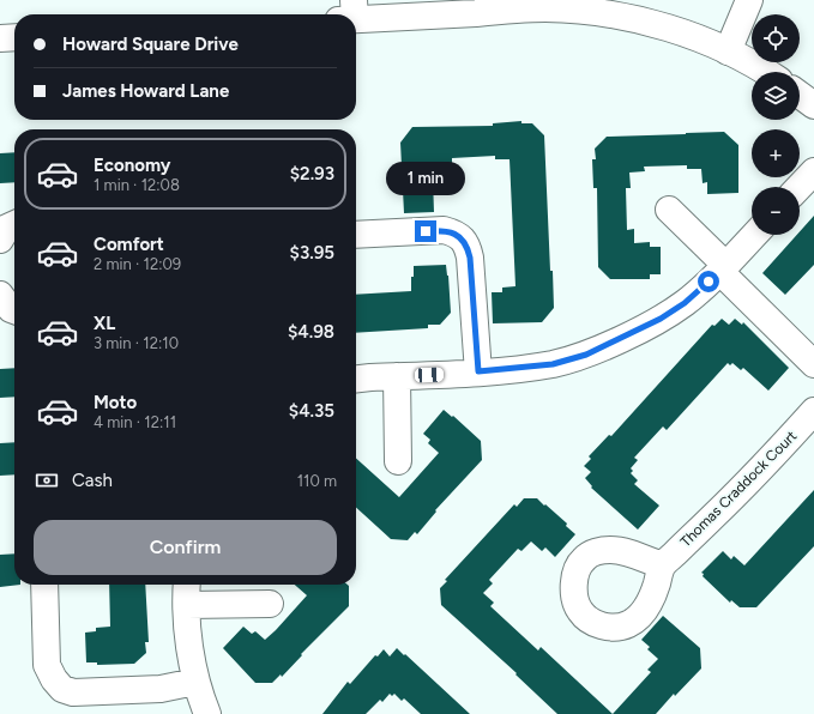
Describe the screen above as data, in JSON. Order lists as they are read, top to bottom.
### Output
{
  "streets": {
    "street": ["Thomas Craddock Court"]
  },
  "page": {
    "map_buttons": ["+", "−"],
    "banner": ["Howard Square Drive", "James Howard Lane"],
    "list": [
      {
        "name": "Economy",
        "note": "1 min · 12:08",
        "value": "$2.93"
      },
      {
        "name": "Comfort",
        "note": "2 min · 12:09",
        "value": "$3.95"
      },
      {
        "name": "XL",
        "note": "3 min · 12:10",
        "value": "$4.98"
      },
      {
        "name": "Moto",
        "note": "4 min · 12:11",
        "value": "$4.35"
      }
    ],
    "bubble": "1 min",
    "pay": ["Cash", "110 m"],
    "buttons": "Confirm"
  }
}
